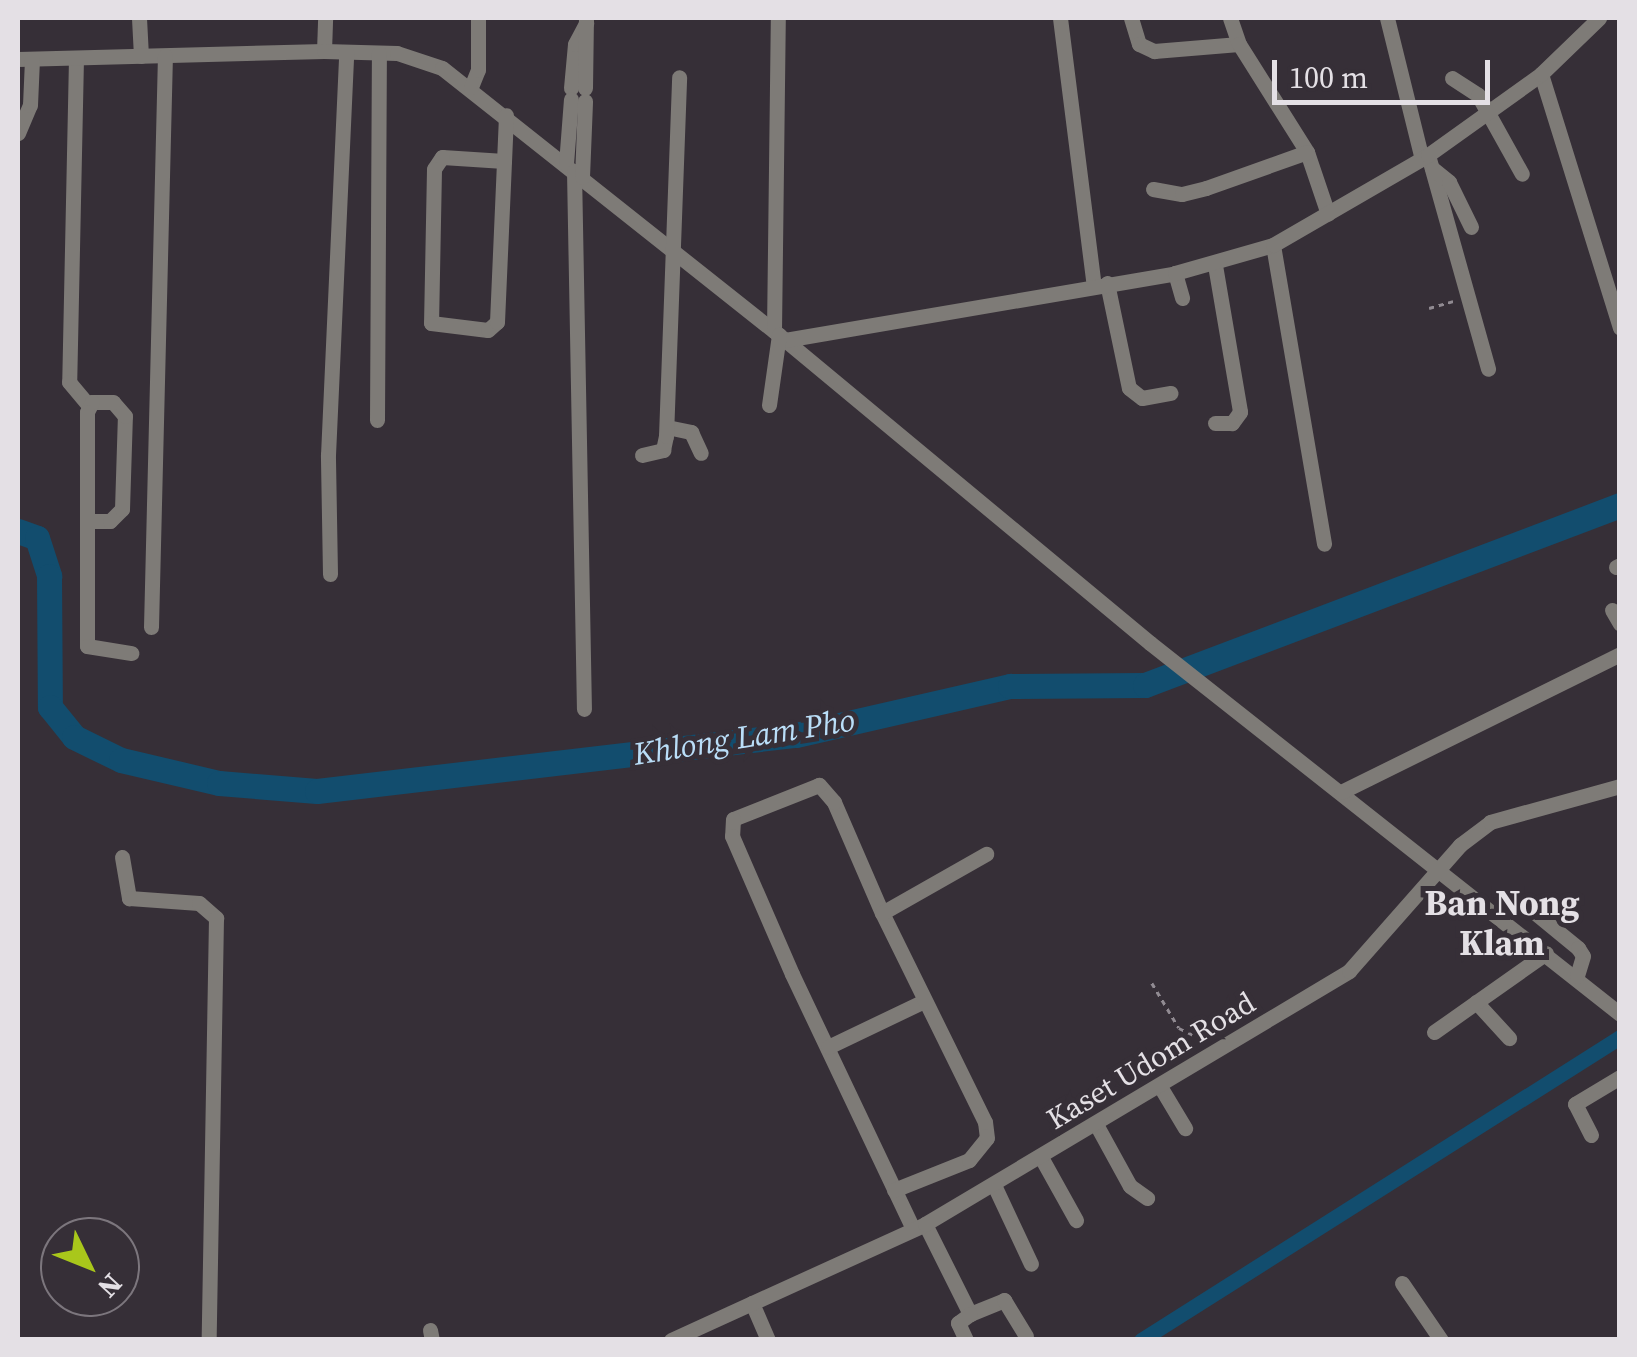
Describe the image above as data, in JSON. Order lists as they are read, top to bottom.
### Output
{
  "streets": {
    "street": ["Kaset Udom Road"]
  },
  "districts": ["Ban Nong Klam"],
  "water": ["Khlong Lam Pho"],
  "scale_bar": "100 m",
  "north": "bottom right"
}
